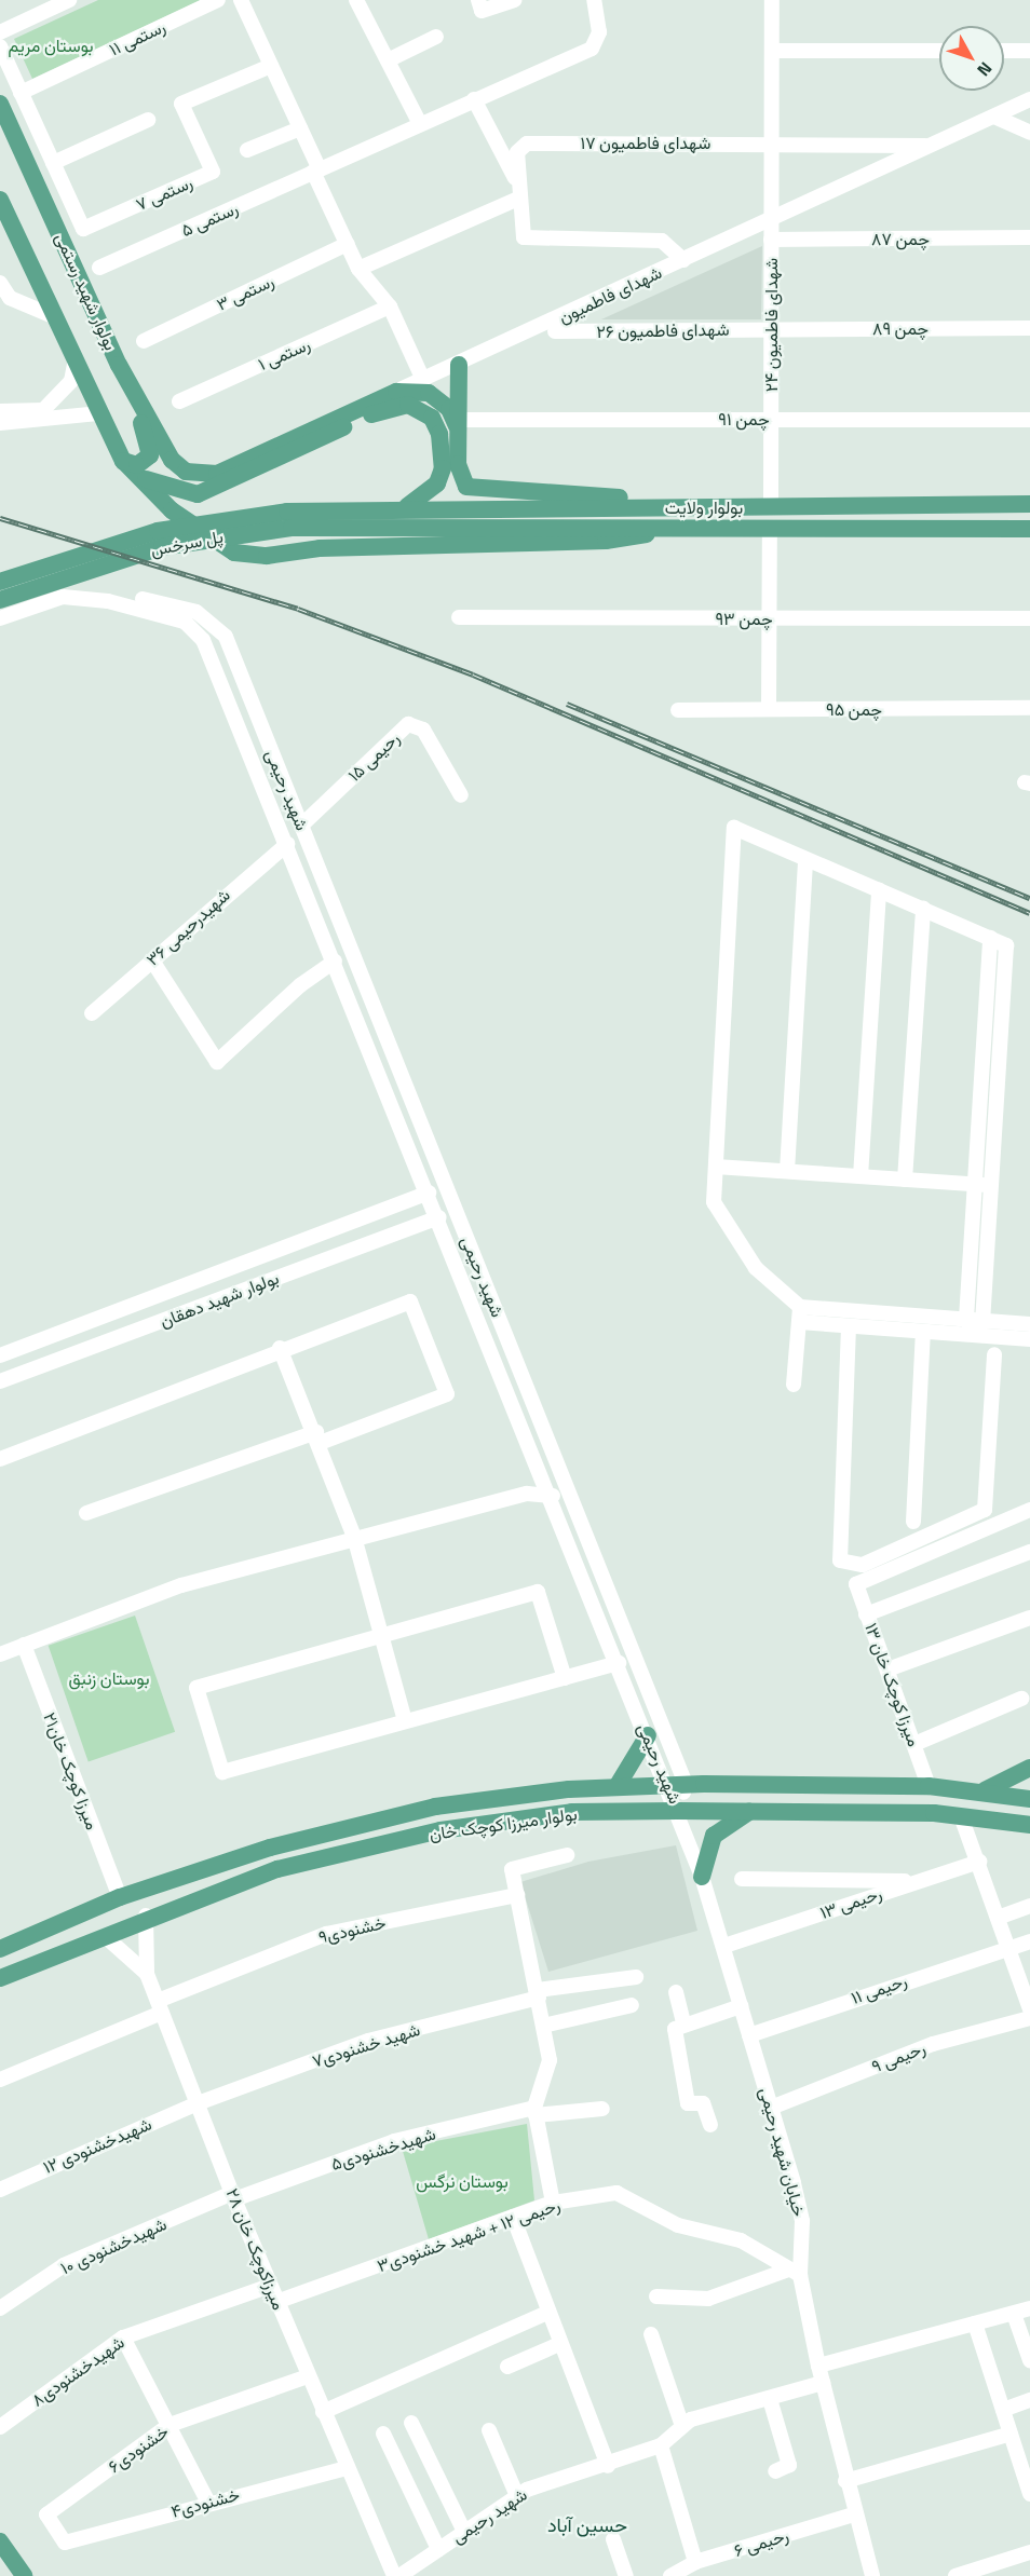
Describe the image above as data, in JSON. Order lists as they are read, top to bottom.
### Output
{
  "streets": {
    "main road": [
      "بولوار شهید رستمی",
      "شهدای فاطمیون",
      "بولوار ولایت",
      "پل سرخس",
      "بولوار میرزا کوچک خان"
    ],
    "street": [
      "رستمی ۱۱",
      "شهدای فاطمیون ۱۷",
      "رستمی ۷",
      "رستمی ۵",
      "چمن ۸۷",
      "رستمی ۳",
      "شهدای فاطمیون ۲۴",
      "چمن ۸۹",
      "شهدای فاطمیون ۲۶",
      "رستمی ۱",
      "چمن ۹۱",
      "چمن ۹۳",
      "چمن ۹۵",
      "رحیمی ۱۵",
      "شهید رحیمی",
      "شهیدرحیمی ۳۶",
      "بولوار شهید دهقان",
      "میرزا کوچک خان ۱۳",
      "میرزا کوچک خان۲۱",
      "رحیمی ۱۳",
      "خشنودی۹",
      "رحیمی ۱۱",
      "شهید خشنودی۷",
      "رحیمی ۹",
      "شهیدخشنودی ۱۲",
      "شهیدخشنودی۵",
      "خیابان شهید رحیمی",
      "رحیمی ۱۲ + شهید خشنودی۳",
      "شهیدخشنودی ۱۰",
      "میرزاکوچک خان ۲۸",
      "شهیدخشنودی۸",
      "خشنودی۶",
      "خشنودی۴",
      "رحیمی ۶"
    ]
  },
  "crossings": [
    ["شهدای فاطمیون ۱۷", "شهدای فاطمیون"],
    ["چمن ۸۷", "شهدای فاطمیون ۲۴"],
    ["بولوار شهید رستمی", "شهدای فاطمیون"],
    ["شهدای فاطمیون", "شهدای فاطمیون ۲۴"],
    ["شهدای فاطمیون ۲۴", "چمن ۸۹"],
    ["شهدای فاطمیون ۲۴", "شهدای فاطمیون ۲۶"],
    ["شهدای فاطمیون ۲۴", "چمن ۹۱"],
    ["شهدای فاطمیون ۲۴", "بولوار ولایت"],
    ["چمن ۸۹", "شهدای فاطمیون ۲۶"],
    ["بولوار ولایت", "پل سرخس"],
    ["پل سرخس", "شهید رحیمی"],
    ["رحیمی ۱۵", "شهید رحیمی"],
    ["شهید رحیمی", "شهیدرحیمی ۳۶"],
    ["شهید رحیمی", "بولوار شهید دهقان"],
    ["شهید رحیمی", "بولوار میرزا کوچک خان"],
    ["شهید رحیمی", "خیابان شهید رحیمی"],
    ["میرزا کوچک خان ۱۳", "بولوار میرزا کوچک خان"],
    ["میرزا کوچک خان۲۱", "بولوار میرزا کوچک خان"],
    ["بولوار میرزا کوچک خان", "خیابان شهید رحیمی"],
    ["بولوار میرزا کوچک خان", "میرزاکوچک خان ۲۸"],
    ["رحیمی ۱۳", "خیابان شهید رحیمی"],
    ["خشنودی۹", "میرزاکوچک خان ۲۸"],
    ["رحیمی ۱۱", "خیابان شهید رحیمی"],
    ["شهید خشنودی۷", "شهیدخشنودی ۱۲"],
    ["شهید خشنودی۷", "میرزاکوچک خان ۲۸"],
    ["رحیمی ۹", "خیابان شهید رحیمی"],
    ["شهیدخشنودی ۱۲", "میرزاکوچک خان ۲۸"],
    ["شهیدخشنودی۵", "شهیدخشنودی ۱۰"],
    ["شهیدخشنودی۵", "میرزاکوچک خان ۲۸"],
    ["خیابان شهید رحیمی", "رحیمی ۱۲ + شهید خشنودی۳"],
    ["خیابان شهید رحیمی", "رحیمی ۶"],
    ["رحیمی ۱۲ + شهید خشنودی۳", "میرزاکوچک خان ۲۸"],
    ["شهیدخشنودی ۱۰", "میرزاکوچک خان ۲۸"],
    ["میرزاکوچک خان ۲۸", "شهیدخشنودی۸"],
    ["میرزاکوچک خان ۲۸", "خشنودی۶"],
    ["میرزاکوچک خان ۲۸", "خشنودی۴"],
    ["خشنودی۶", "خشنودی۴"]
  ],
  "districts": ["حسین آباد"],
  "parks": ["بوستان مریم", "بوستان زنبق", "بوستان نرگس"],
  "north": "bottom right"
}
